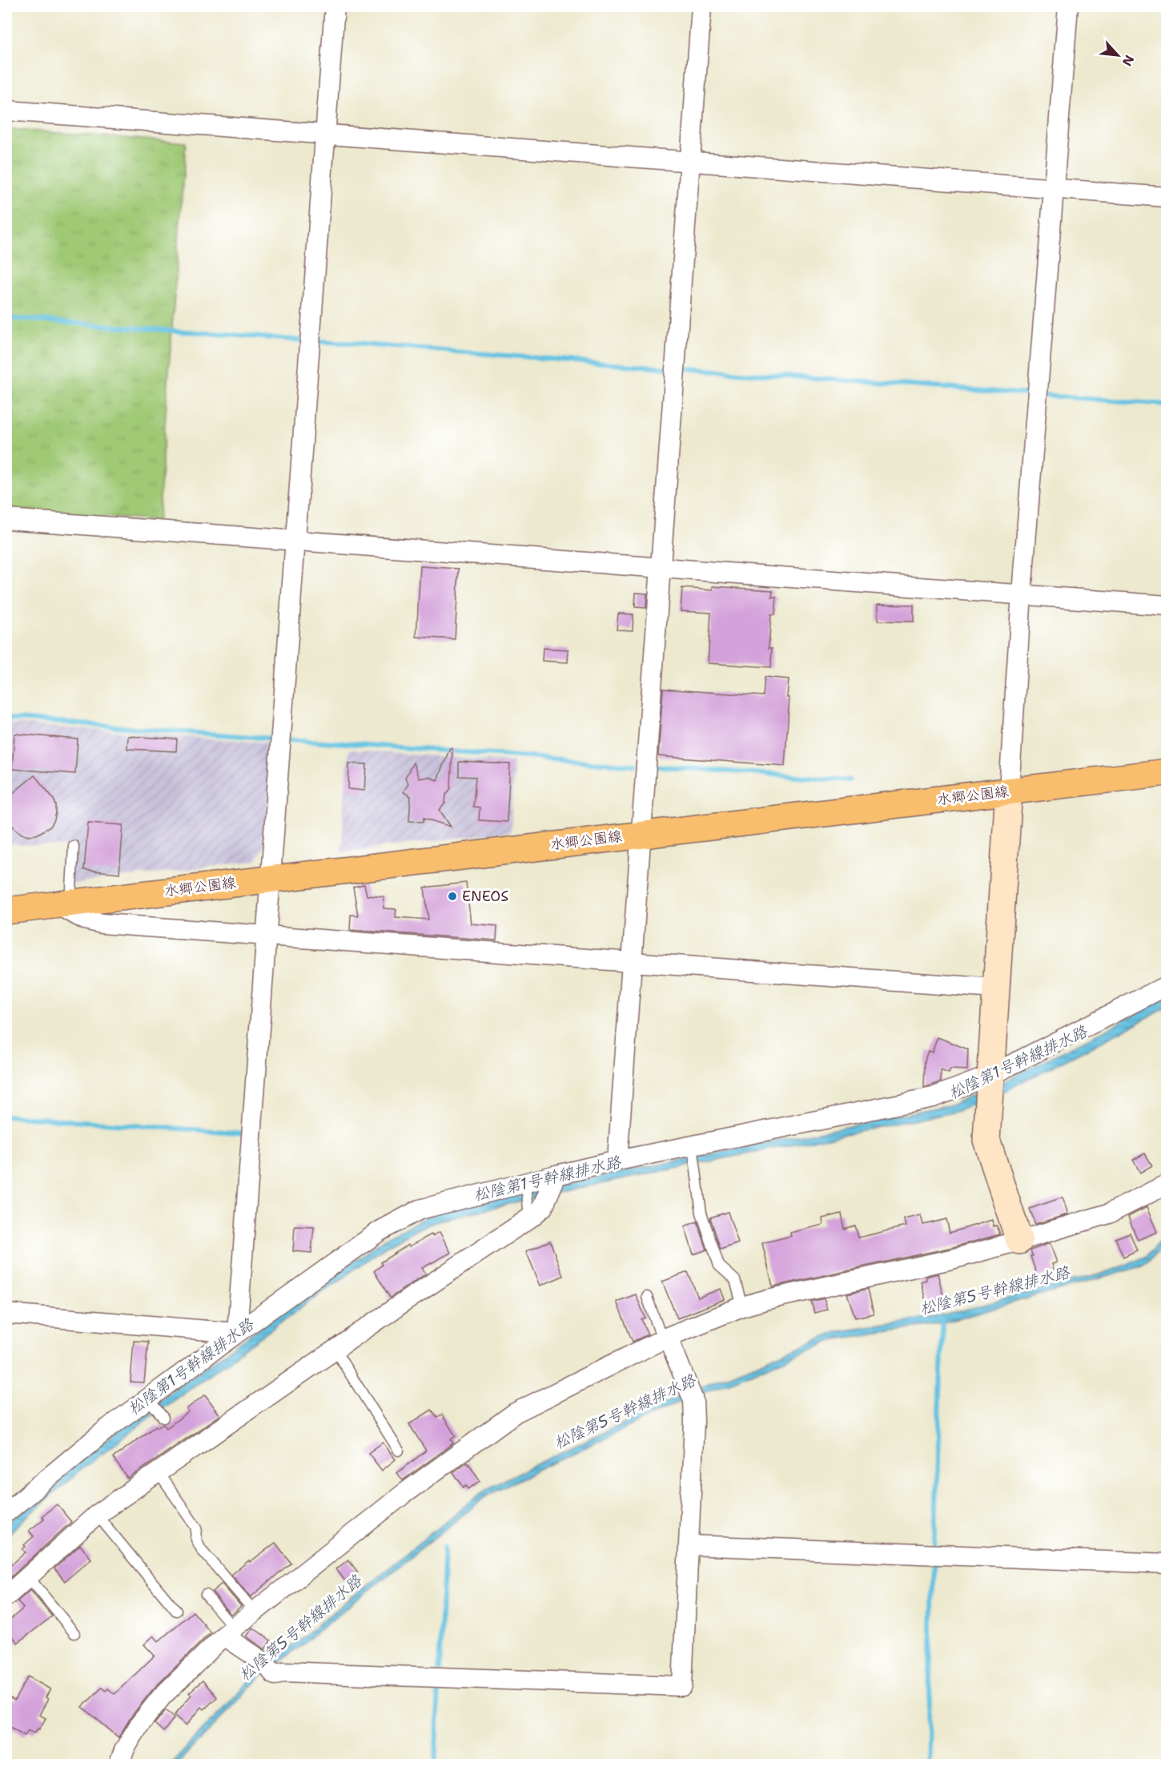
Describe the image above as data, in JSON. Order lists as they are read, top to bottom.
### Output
{
  "streets": {
    "main road": ["水郷公園線"]
  },
  "water": ["松陰第1号幹線排水路", "松陰第5号幹線排水路"],
  "places": ["ENEOS"],
  "north": "bottom right"
}
